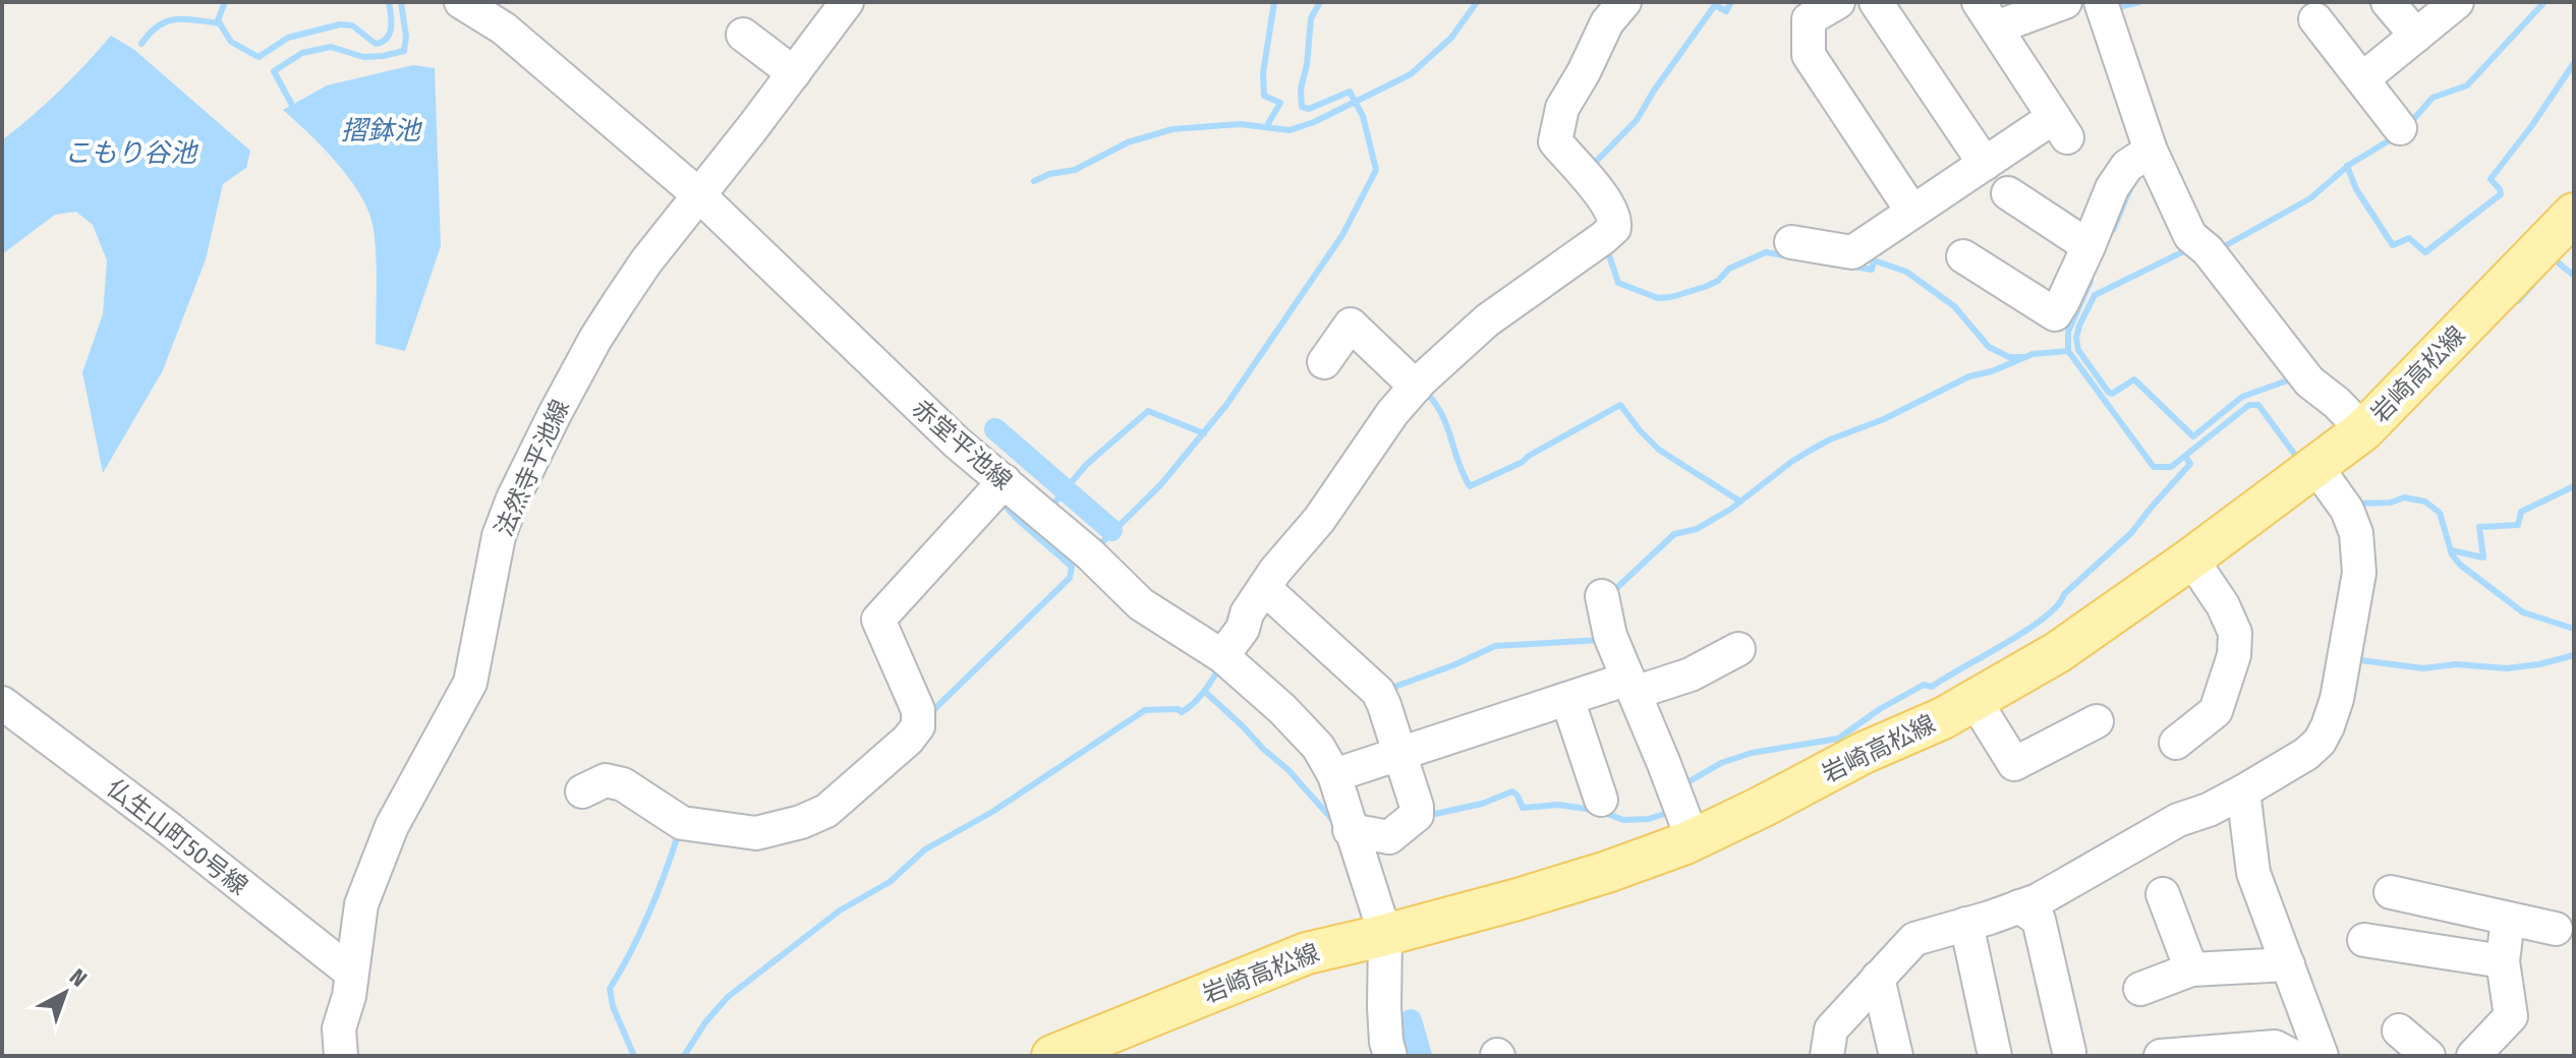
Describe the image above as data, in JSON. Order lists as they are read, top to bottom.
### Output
{
  "streets": {
    "main road": ["岩崎高松線"],
    "street": ["赤堂平池線", "法然寺平池線", "仏生山町50号線"]
  },
  "crossings": [
    ["岩崎高松線", "赤堂平池線"],
    ["赤堂平池線", "法然寺平池線"],
    ["法然寺平池線", "仏生山町50号線"]
  ],
  "water": ["摺鉢池", "こもり谷池"],
  "north": "top right"
}
